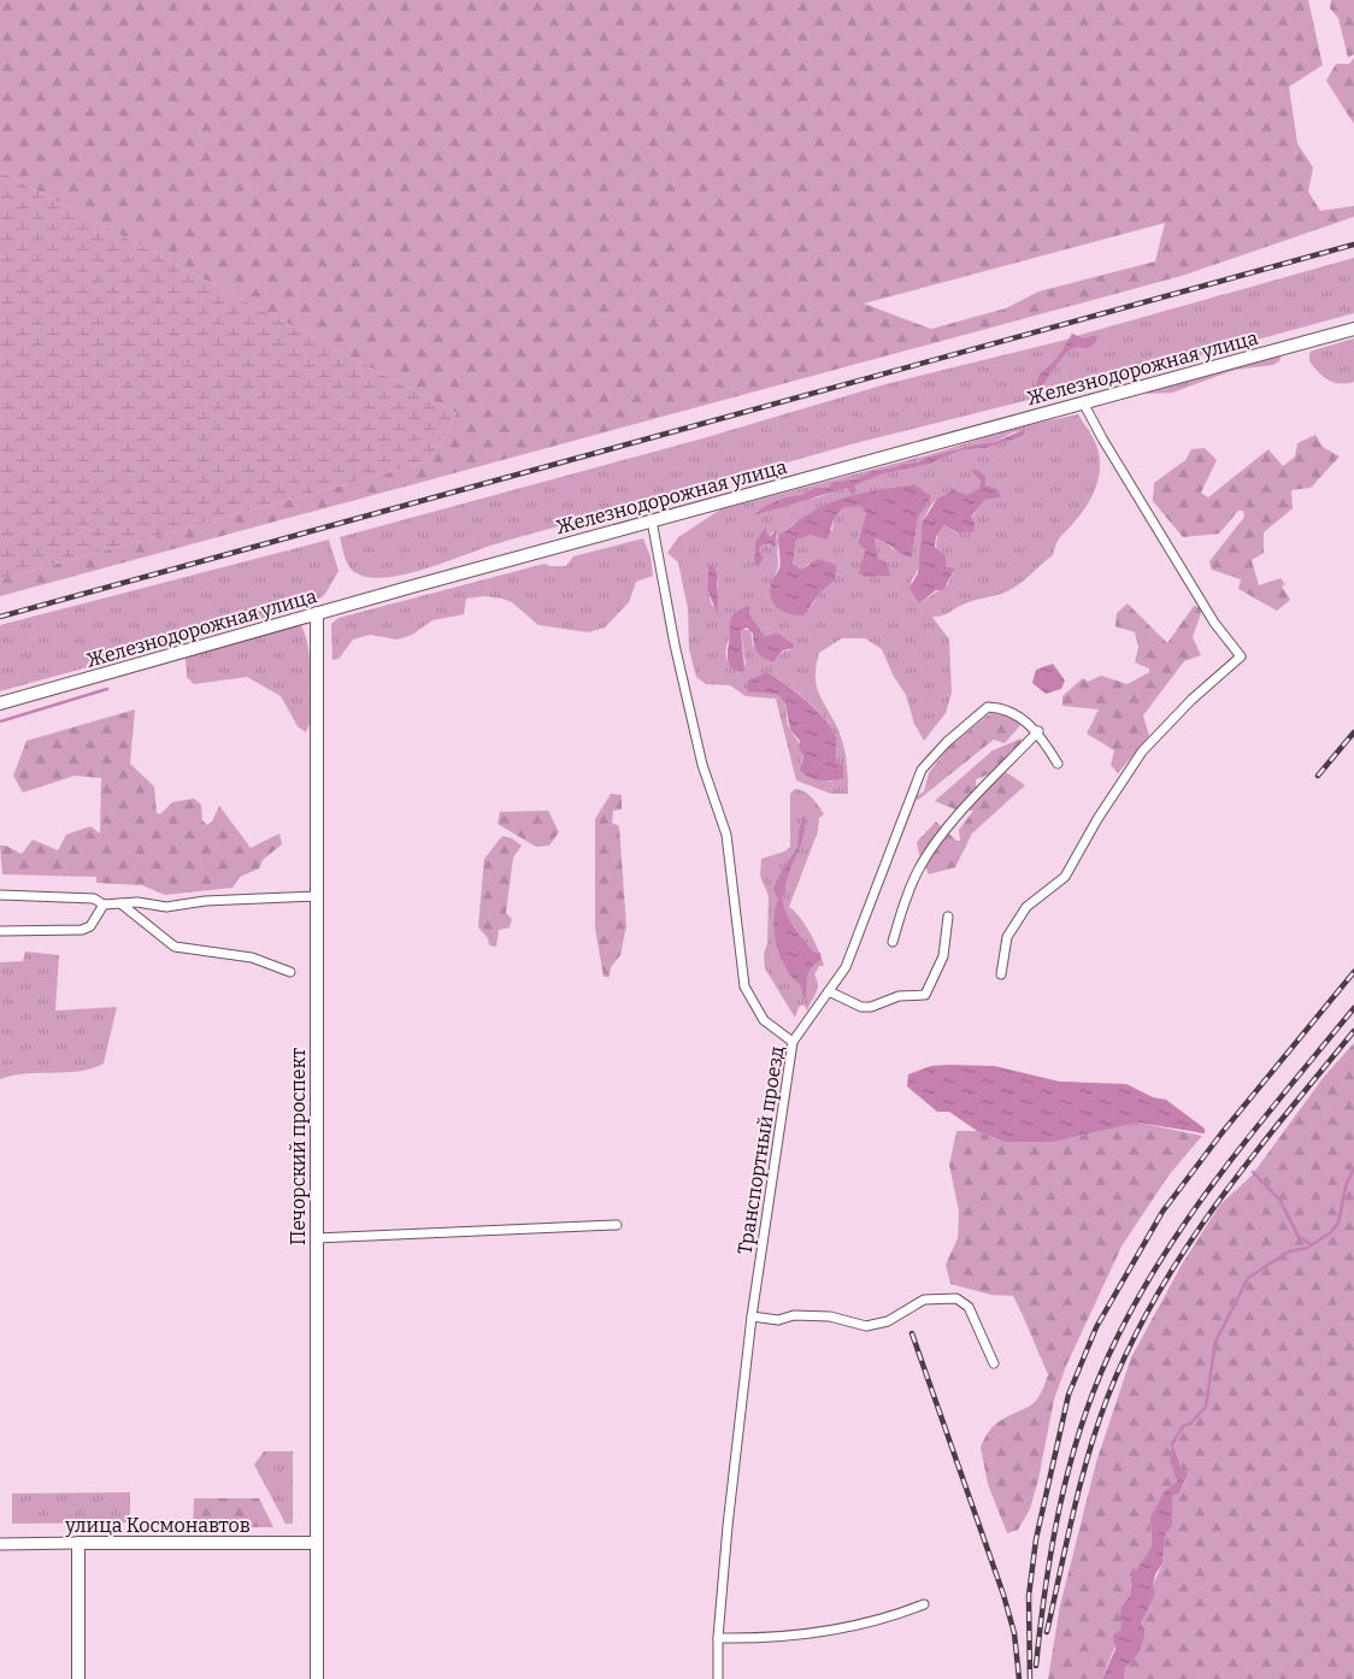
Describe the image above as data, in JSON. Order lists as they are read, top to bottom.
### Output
{
  "streets": {
    "main road": ["Железнодорожная улица", "Печорский проспект", "улица Космонавтов"],
    "street": ["Транспортный проезд"]
  },
  "crossings": [
    ["Железнодорожная улица", "Печорский проспект"],
    ["Печорский проспект", "улица Космонавтов"]
  ]
}
